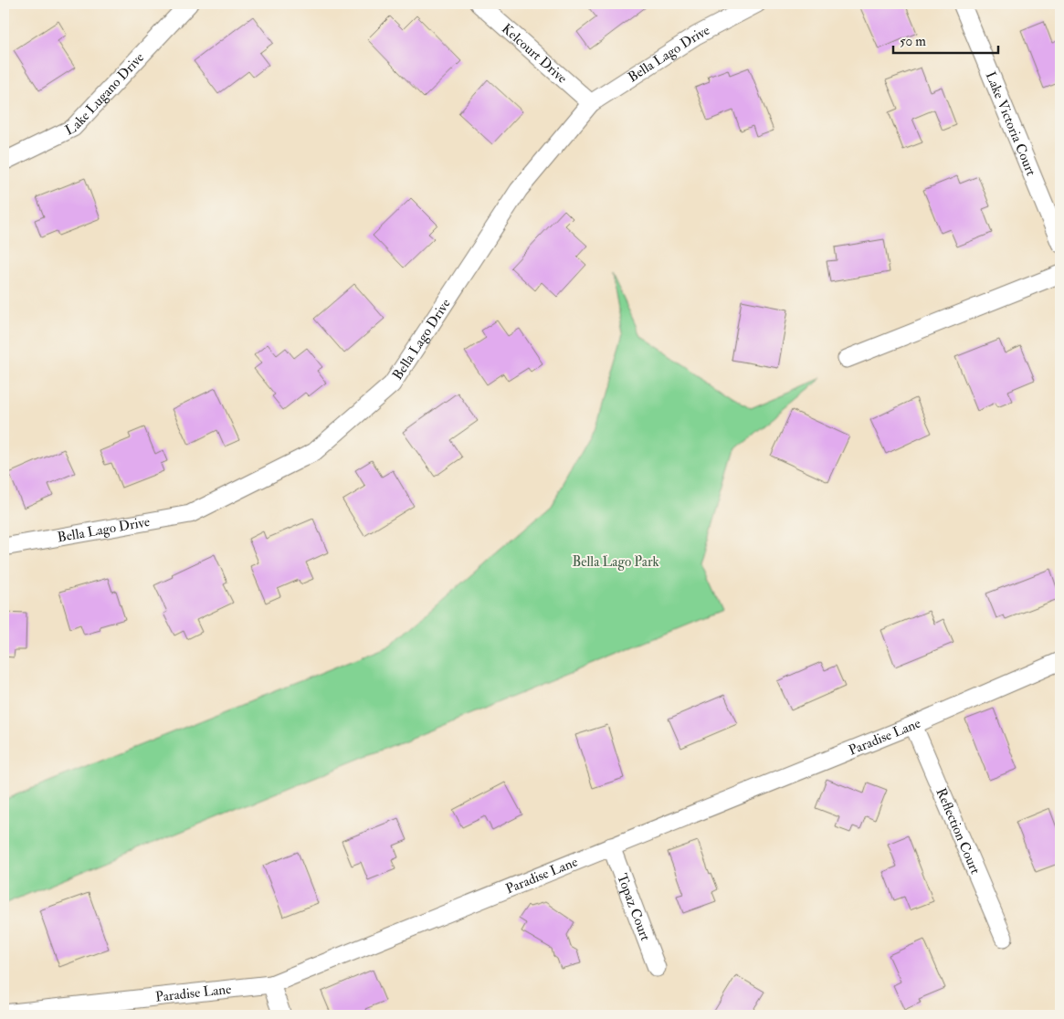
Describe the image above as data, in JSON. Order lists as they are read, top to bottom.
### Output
{
  "streets": {
    "street": [
      "Kelcourt Drive",
      "Bella Lago Drive",
      "Lake Lugano Drive",
      "Lake Victoria Court",
      "Paradise Lane",
      "Reflection Court",
      "Topaz Court"
    ]
  },
  "crossings": [
    ["Kelcourt Drive", "Bella Lago Drive"],
    ["Paradise Lane", "Reflection Court"],
    ["Paradise Lane", "Topaz Court"]
  ],
  "parks": ["Bella Lago Park"],
  "scale_bar": "50 m"
}
